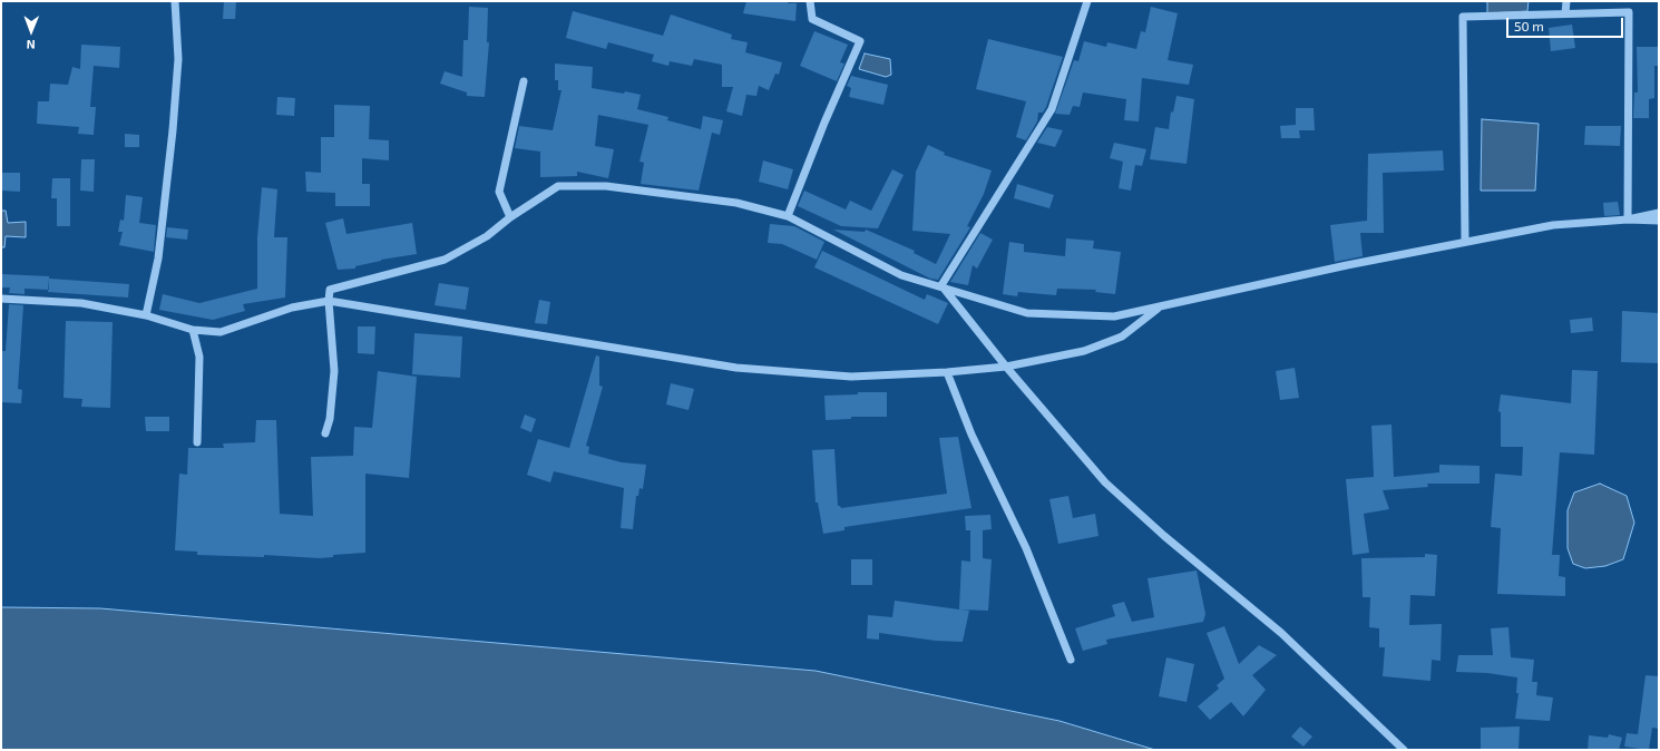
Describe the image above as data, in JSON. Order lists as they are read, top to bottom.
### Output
{
  "scale_bar": "50 m",
  "north": "bottom"
}
